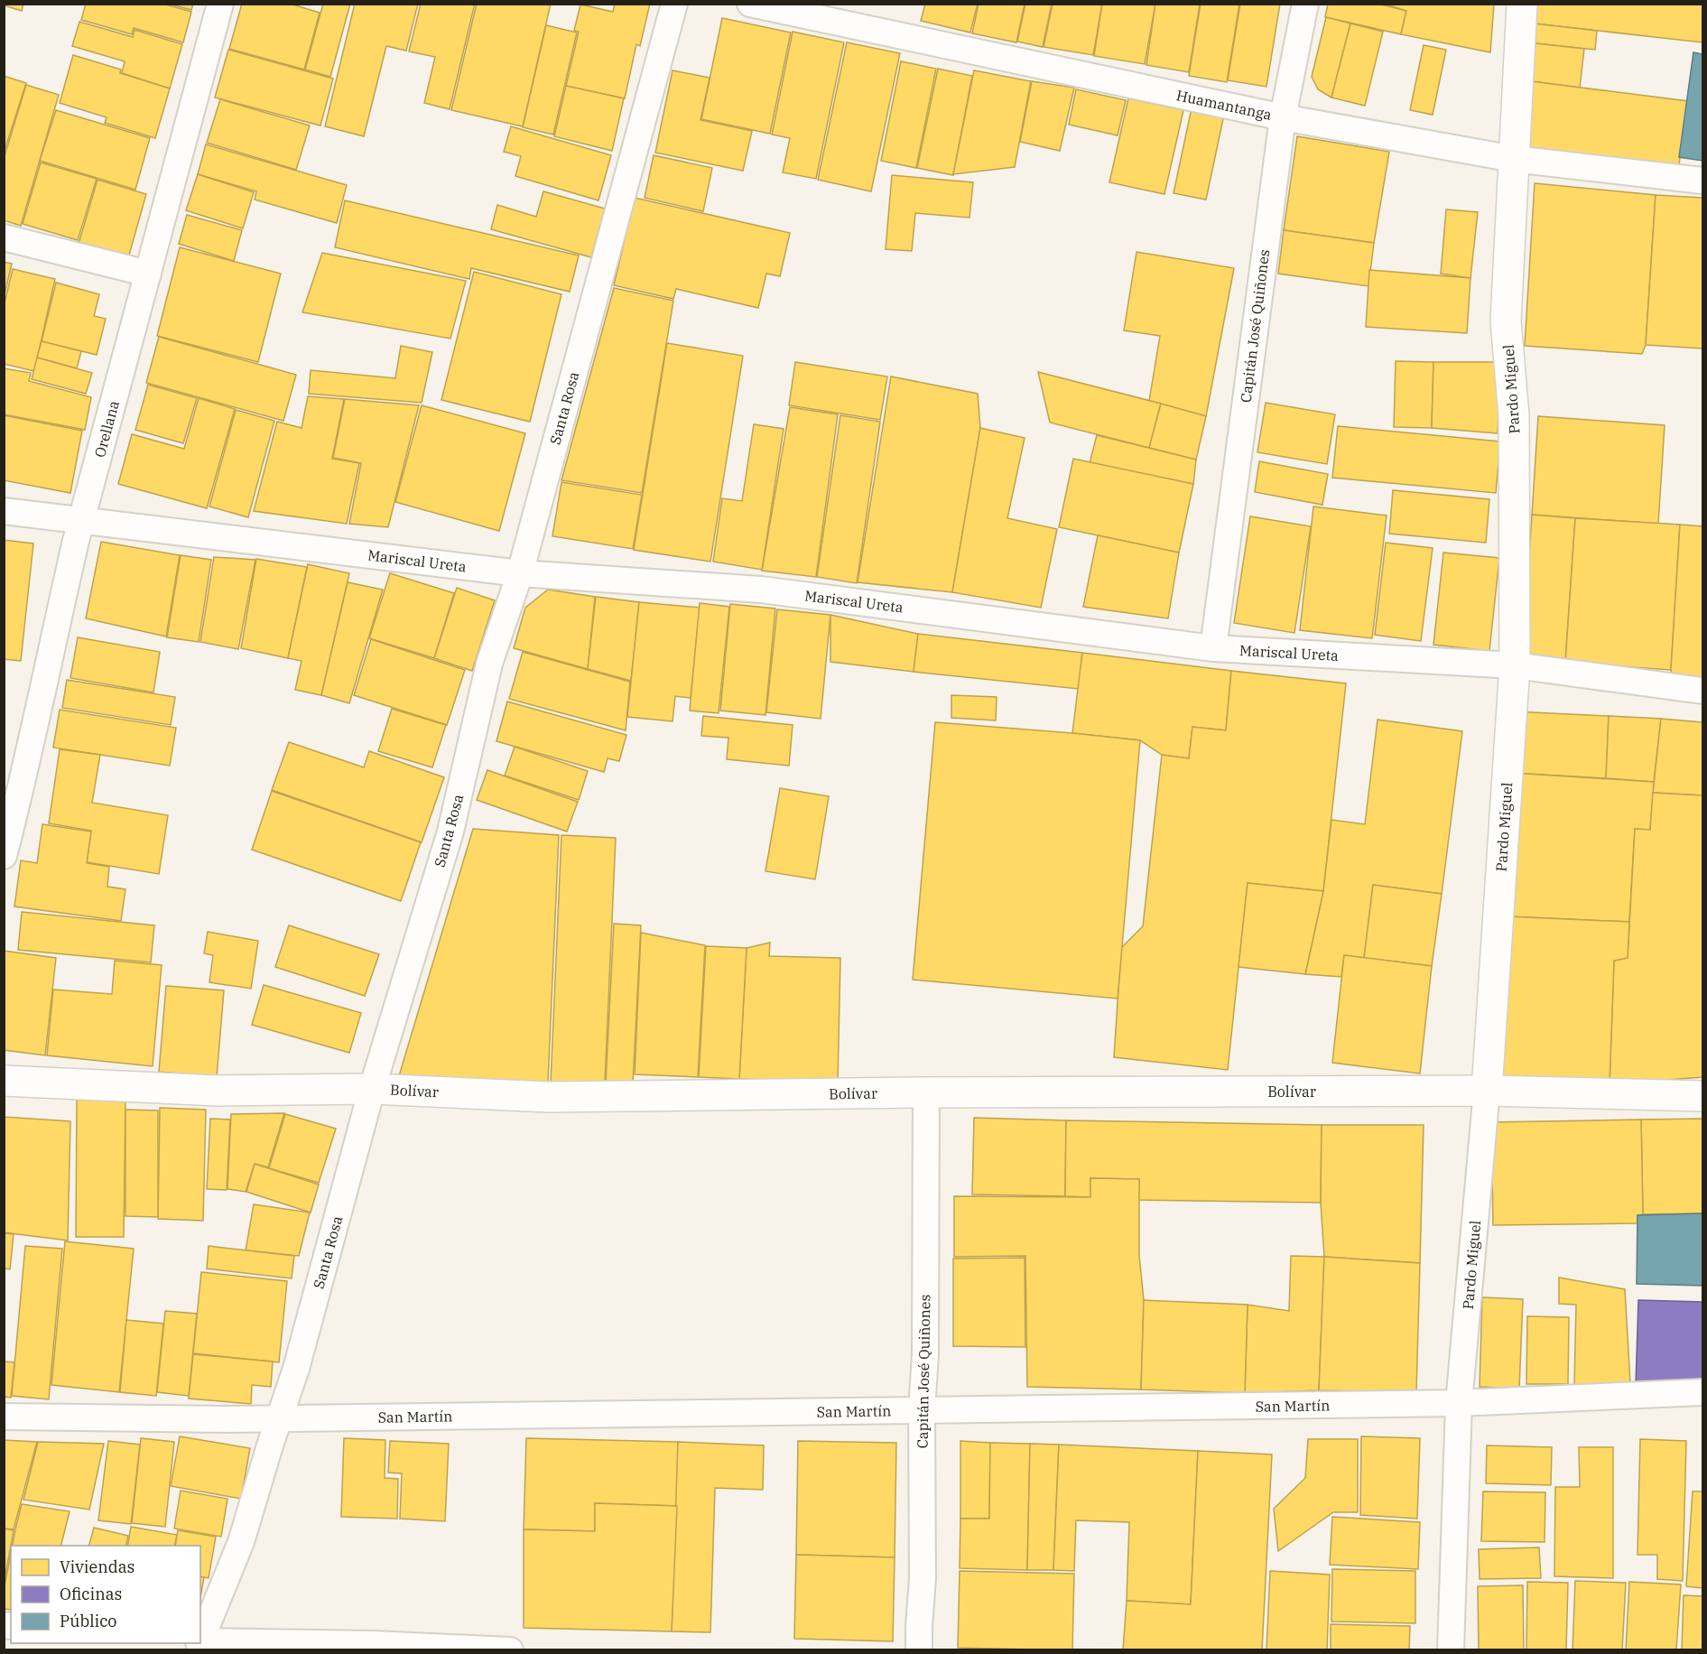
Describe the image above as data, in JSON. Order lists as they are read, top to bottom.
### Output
{
  "streets": {
    "street": [
      "Huamantanga",
      "Capitán José Quiñones",
      "Pardo Miguel",
      "Santa Rosa",
      "Orellana",
      "Mariscal Ureta",
      "Bolívar",
      "San Martín"
    ]
  },
  "crossings": [
    ["Huamantanga", "Capitán José Quiñones"],
    ["Huamantanga", "Pardo Miguel"],
    ["Capitán José Quiñones", "Mariscal Ureta"],
    ["Capitán José Quiñones", "Bolívar"],
    ["Capitán José Quiñones", "San Martín"],
    ["Pardo Miguel", "Mariscal Ureta"],
    ["Pardo Miguel", "Bolívar"],
    ["Pardo Miguel", "San Martín"],
    ["Santa Rosa", "Mariscal Ureta"],
    ["Santa Rosa", "Bolívar"],
    ["Santa Rosa", "San Martín"],
    ["Orellana", "Mariscal Ureta"]
  ],
  "legend": ["Viviendas", "Oficinas", "Público"]
}
